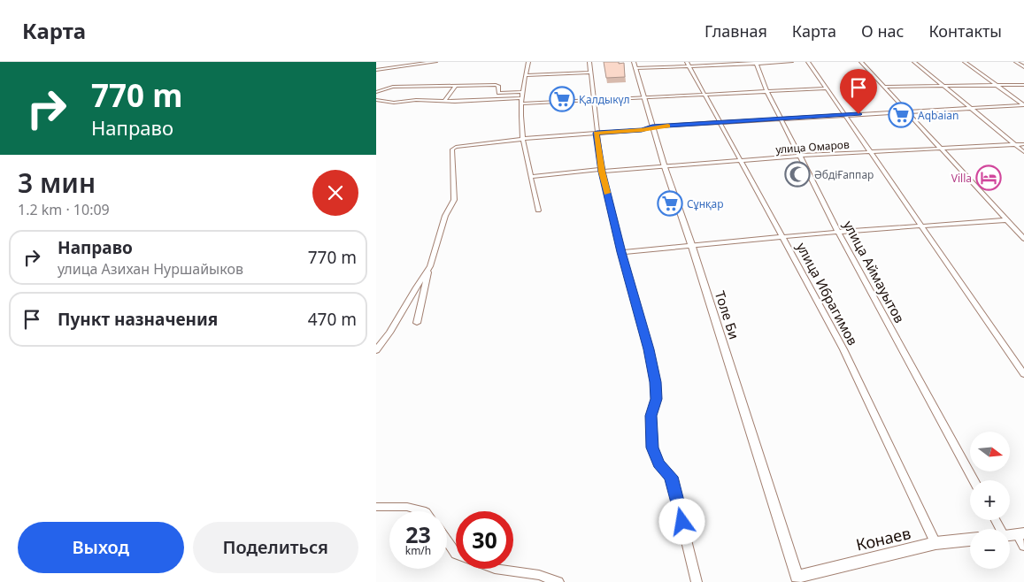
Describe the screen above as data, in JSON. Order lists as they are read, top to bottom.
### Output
{
  "streets": {
    "main road": ["Толе Би", "Конаев"],
    "street": ["улица Омаров", "улица Аймауытов", "улица Ибрагимов"]
  },
  "crossings": [
    ["улица Омаров", "улица Аймауытов"],
    ["улица Омаров", "улица Ибрагимов"],
    ["улица Омаров", "Толе Би"],
    ["улица Ибрагимов", "Конаев"],
    ["Толе Би", "Конаев"]
  ],
  "places": {
    "supermarket": ["Қалдыкүл", "Aqbaian", "Cұнқар"],
    "mosque": ["ӘбдіҒаппар"],
    "hotel": ["Villa"]
  },
  "north": "right",
  "page": {
    "header": "Карта",
    "nav": [
      "Главная",
      "Карта",
      "О нас",
      "Контакты"
    ],
    "turn": ["770 m", "Направо"],
    "heading": ["3 мин", "1.2 km · 10:09"],
    "list": [
      {
        "name": "Направо",
        "note": "улица Азихан Нуршайыков",
        "value": "770 m"
      },
      {
        "name": "Пункт назначения",
        "value": "470 m"
      }
    ],
    "map_buttons": ["+", "−"],
    "speed": "23 km/h",
    "limit": "30",
    "buttons": ["Выход", "Поделиться"]
  }
}
